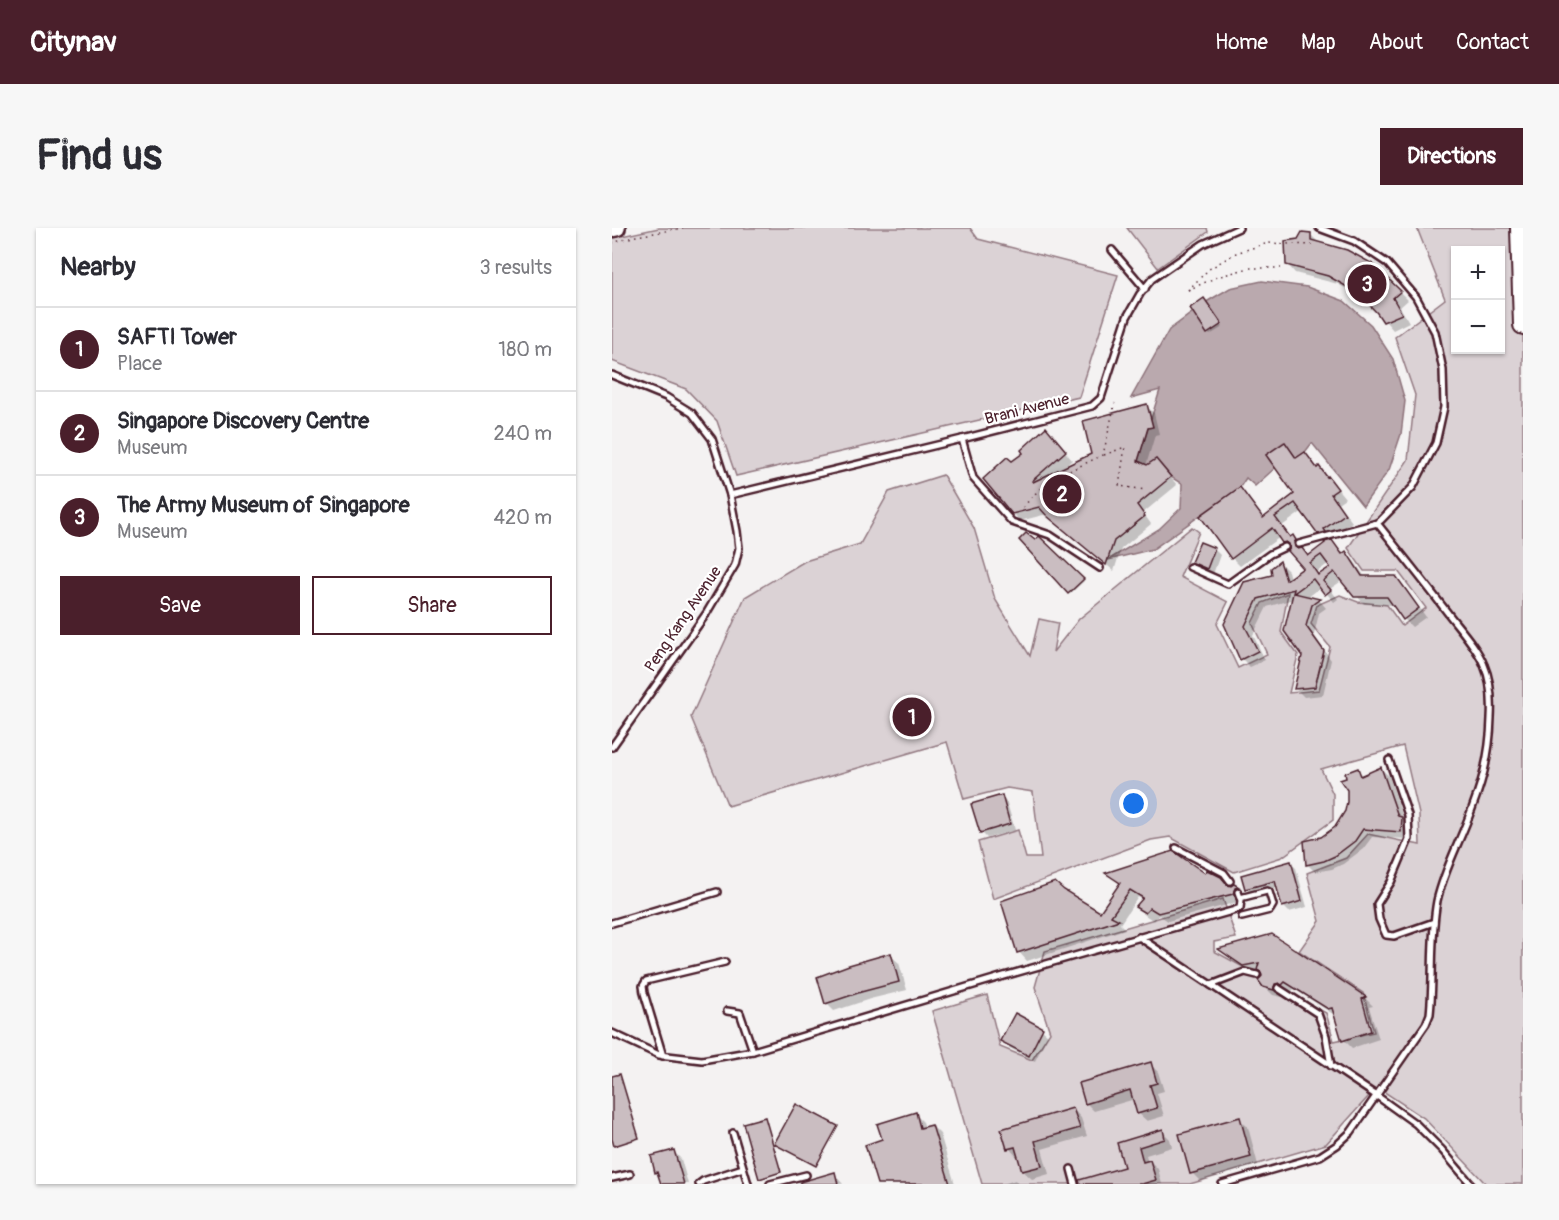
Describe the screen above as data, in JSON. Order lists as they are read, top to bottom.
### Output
{
  "streets": {
    "lane": ["Brani Avenue", "Peng Kang Avenue"]
  },
  "crossings": [
    ["Brani Avenue", "Peng Kang Avenue"]
  ],
  "page": {
    "header": "Citynav",
    "nav": [
      "Home",
      "Map",
      "About",
      "Contact"
    ],
    "buttons": [
      "Directions",
      ["Save", "Share"]
    ],
    "title": "Find us",
    "heading": ["Nearby", "3 results"],
    "map_buttons": ["+", "−"],
    "pins": ["3", "2", "1"],
    "list": [
      {
        "mark": "1",
        "name": "SAFTI Tower",
        "note": "Place",
        "value": "180 m"
      },
      {
        "mark": "2",
        "name": "Singapore Discovery Centre",
        "note": "Museum",
        "value": "240 m"
      },
      {
        "mark": "3",
        "name": "The Army Museum of Singapore",
        "note": "Museum",
        "value": "420 m"
      }
    ]
  }
}
